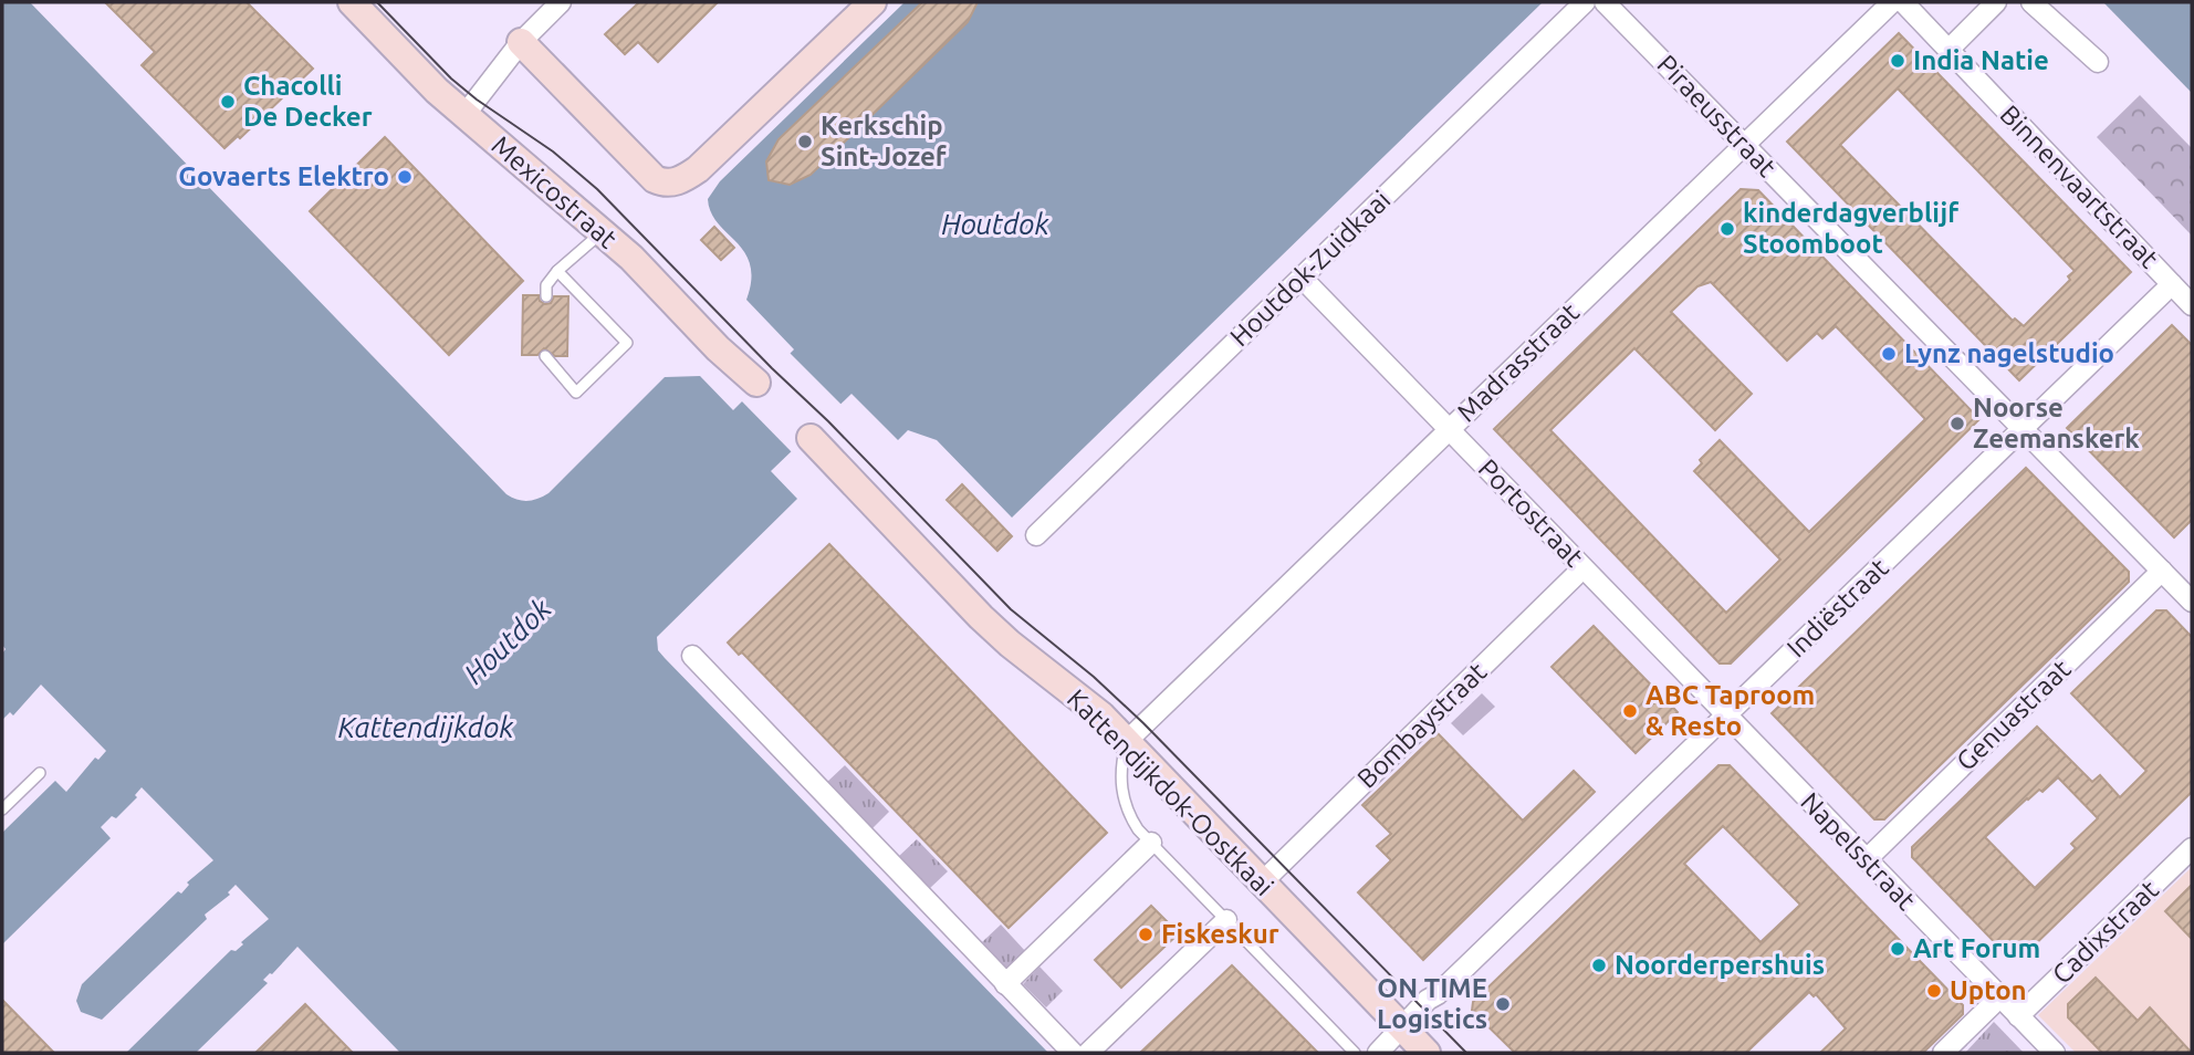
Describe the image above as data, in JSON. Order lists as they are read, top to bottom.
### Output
{
  "streets": {
    "street": [
      "Piraeusstraat",
      "Binnenvaartstraat",
      "Mexicostraat",
      "Houtdok-Zuidkaai",
      "Madrasstraat",
      "Portostraat",
      "Indiëstraat",
      "Genuastraat",
      "Bombaystraat",
      "Kattendijkdok-Oostkaai",
      "Napelsstraat",
      "Cadixstraat"
    ]
  },
  "crossings": [
    ["Piraeusstraat", "Madrasstraat"],
    ["Piraeusstraat", "Indiëstraat"],
    ["Piraeusstraat", "Genuastraat"],
    ["Binnenvaartstraat", "Indiëstraat"],
    ["Houtdok-Zuidkaai", "Portostraat"],
    ["Madrasstraat", "Portostraat"],
    ["Madrasstraat", "Kattendijkdok-Oostkaai"],
    ["Portostraat", "Indiëstraat"],
    ["Portostraat", "Bombaystraat"],
    ["Portostraat", "Napelsstraat"],
    ["Indiëstraat", "Kattendijkdok-Oostkaai"],
    ["Indiëstraat", "Napelsstraat"],
    ["Genuastraat", "Napelsstraat"],
    ["Bombaystraat", "Kattendijkdok-Oostkaai"],
    ["Napelsstraat", "Cadixstraat"]
  ],
  "water": ["Houtdok", "Kattendijkdok"],
  "places": [
    "India Natie",
    "Chacolli De Decker",
    "Kerkschip Sint-Jozef",
    "Govaerts Elektro",
    "kinderdagverblijf Stoomboot",
    "Lynz nagelstudio",
    "Noorse Zeemanskerk",
    "ABC Taproom & Resto",
    "Fiskeskur",
    "Art Forum",
    "Noorderpershuis",
    "Upton",
    "ON TIME Logistics"
  ]
}
